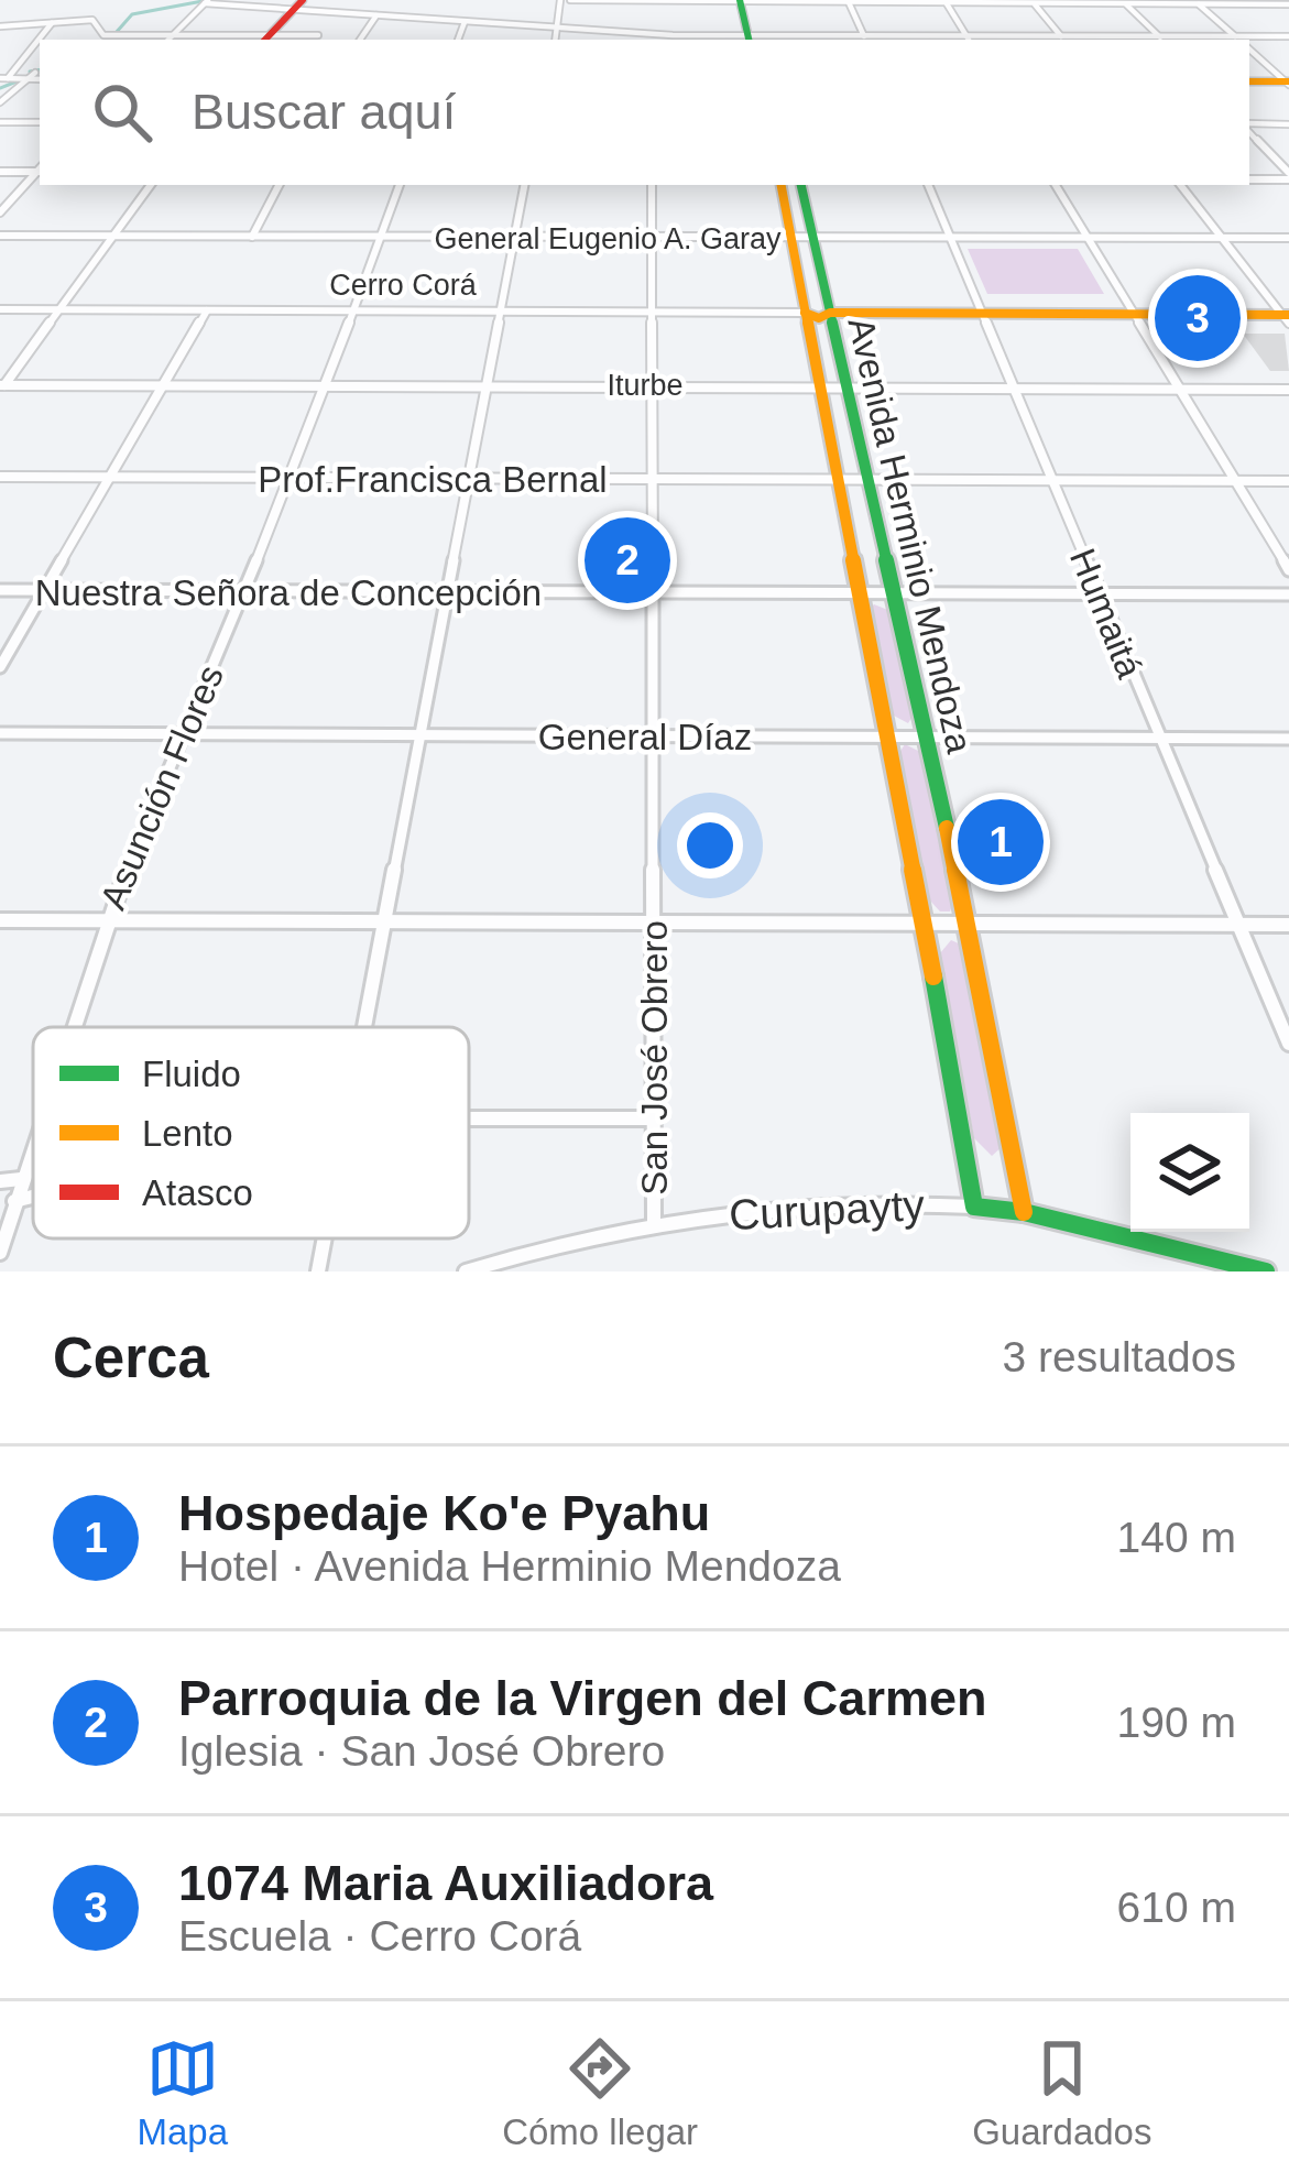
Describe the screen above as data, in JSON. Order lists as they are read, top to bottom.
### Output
{
  "streets": {
    "main road": ["Cerro Corá", "Avenida Herminio Mendoza", "Curupayty"],
    "street": [
      "General Eugenio A. Garay",
      "Iturbe",
      "Prof.Francisca Bernal",
      "Nuestra Señora de Concepción",
      "Humaitá",
      "General Díaz",
      "Asunción Flores",
      "San José Obrero"
    ]
  },
  "crossings": [
    ["General Eugenio A. Garay", "Avenida Herminio Mendoza"],
    ["General Eugenio A. Garay", "Humaitá"],
    ["General Eugenio A. Garay", "Asunción Flores"],
    ["General Eugenio A. Garay", "San José Obrero"],
    ["Cerro Corá", "Avenida Herminio Mendoza"],
    ["Cerro Corá", "Humaitá"],
    ["Cerro Corá", "Asunción Flores"],
    ["Cerro Corá", "San José Obrero"],
    ["Iturbe", "Avenida Herminio Mendoza"],
    ["Iturbe", "Humaitá"],
    ["Iturbe", "Asunción Flores"],
    ["Iturbe", "San José Obrero"],
    ["Prof.Francisca Bernal", "Avenida Herminio Mendoza"],
    ["Prof.Francisca Bernal", "Humaitá"],
    ["Prof.Francisca Bernal", "Asunción Flores"],
    ["Prof.Francisca Bernal", "San José Obrero"],
    ["Avenida Herminio Mendoza", "Nuestra Señora de Concepción"],
    ["Avenida Herminio Mendoza", "General Díaz"],
    ["Avenida Herminio Mendoza", "Curupayty"],
    ["Nuestra Señora de Concepción", "Humaitá"],
    ["Nuestra Señora de Concepción", "Asunción Flores"],
    ["Nuestra Señora de Concepción", "San José Obrero"],
    ["Humaitá", "General Díaz"],
    ["General Díaz", "Asunción Flores"],
    ["General Díaz", "San José Obrero"],
    ["San José Obrero", "Curupayty"]
  ],
  "legend": ["Fluido", "Lento", "Atasco"],
  "page": {
    "search": "Buscar aquí",
    "pins": ["3", "2", "1"],
    "heading": ["Cerca", "3 resultados"],
    "list": [
      {
        "mark": "1",
        "name": "Hospedaje Ko'e Pyahu",
        "note": "Hotel · Avenida Herminio Mendoza",
        "value": "140 m"
      },
      {
        "mark": "2",
        "name": "Parroquia de la Virgen del Carmen",
        "note": "Iglesia · San José Obrero",
        "value": "190 m"
      },
      {
        "mark": "3",
        "name": "1074 Maria Auxiliadora",
        "note": "Escuela · Cerro Corá",
        "value": "610 m"
      }
    ],
    "nav": ["Mapa", "Cómo llegar", "Guardados"]
  }
}
